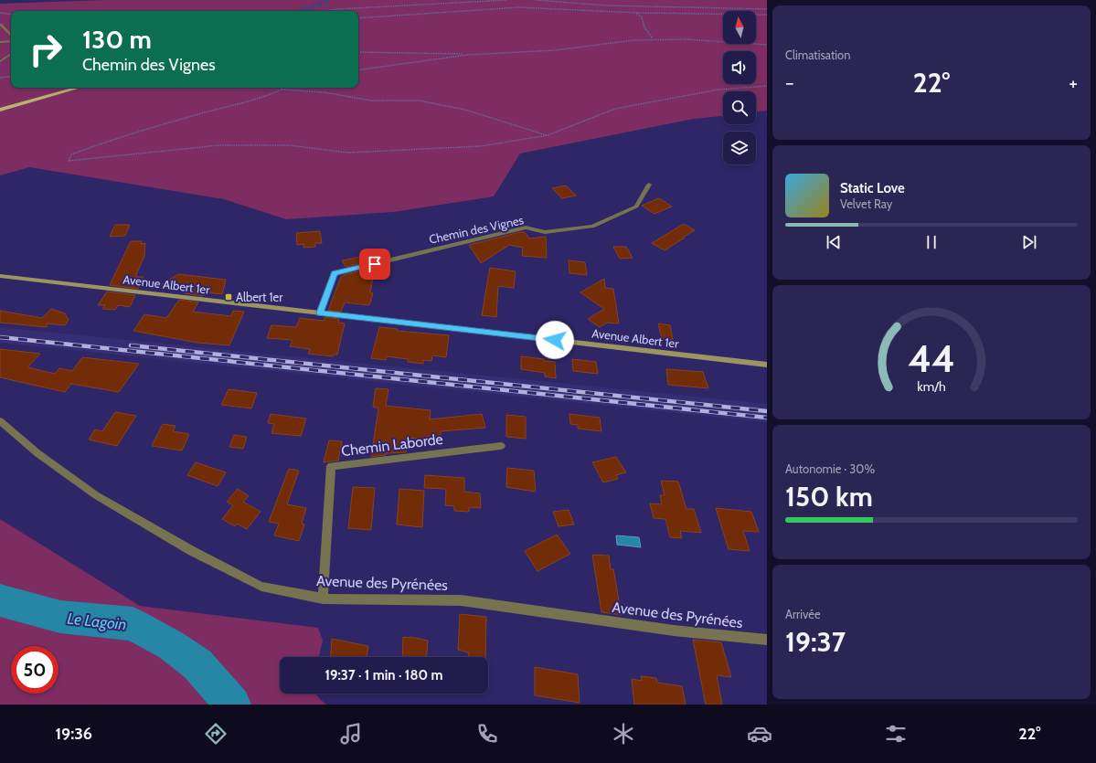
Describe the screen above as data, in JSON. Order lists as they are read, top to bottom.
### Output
{
  "streets": {
    "main road": ["Avenue Albert 1er"],
    "street": ["Chemin des Vignes", "Chemin Laborde", "Avenue des Pyrénées"]
  },
  "crossings": [
    ["Chemin des Vignes", "Avenue Albert 1er"],
    ["Chemin Laborde", "Avenue des Pyrénées"]
  ],
  "water": ["Le Lagoin"],
  "places": {
    "transit": ["Albert 1er"]
  },
  "north": "top",
  "page": {
    "tile": [
      "Climatisation",
      ["Autonomie · 30%", "150 km"],
      ["Arrivée", "19:37"]
    ],
    "turn": ["130 m", "Chemin des Vignes"],
    "heat": ["−", "22°", "+"],
    "song": ["Static Love", "Velvet Ray"],
    "limit": "50",
    "trip": "19:37 · 1 min · 180 m",
    "tabs": ["19:36", "22°"],
    "gauge": ["44", "km/h"]
  }
}
